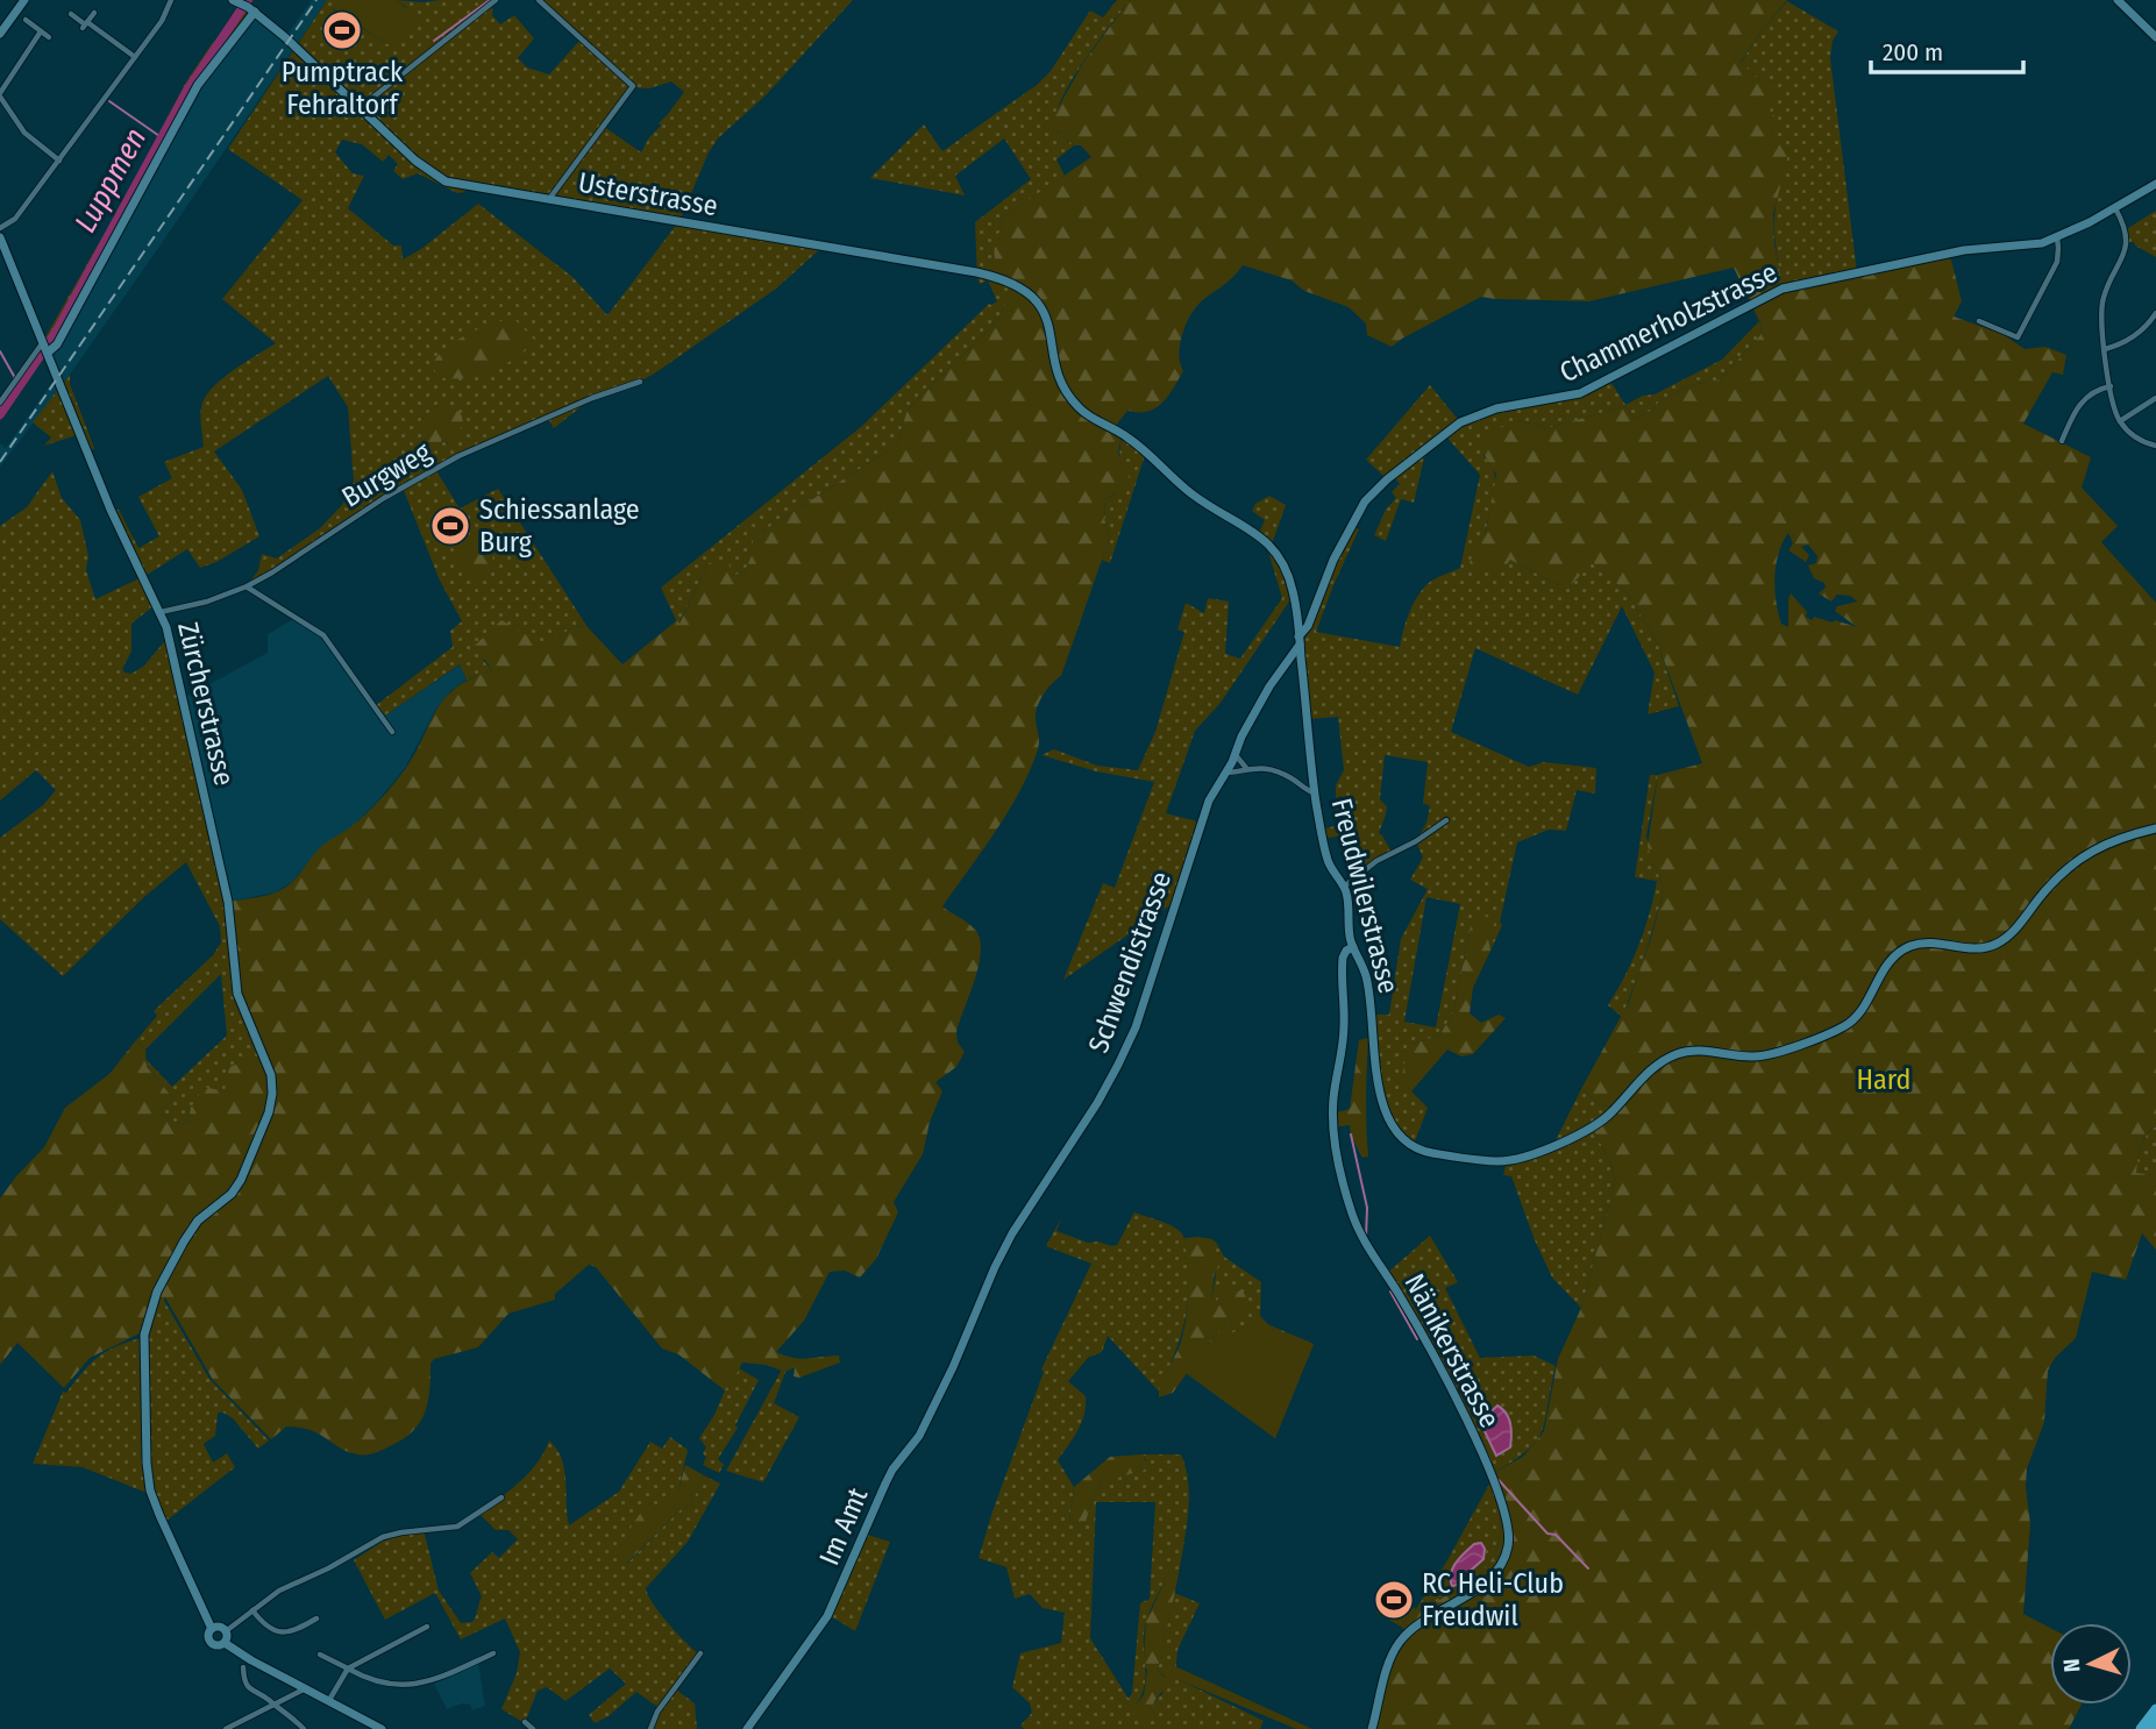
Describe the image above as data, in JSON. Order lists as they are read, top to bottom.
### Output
{
  "streets": {
    "street": [
      "Usterstrasse",
      "Chammerholzstrasse",
      "Burgweg",
      "Zürcherstrasse",
      "Freudwilerstrasse",
      "Schwendistrasse",
      "Nänikerstrasse",
      "Im Amt"
    ]
  },
  "crossings": [
    ["Usterstrasse", "Freudwilerstrasse"],
    ["Chammerholzstrasse", "Freudwilerstrasse"],
    ["Chammerholzstrasse", "Schwendistrasse"],
    ["Burgweg", "Zürcherstrasse"],
    ["Freudwilerstrasse", "Schwendistrasse"],
    ["Freudwilerstrasse", "Nänikerstrasse"],
    ["Schwendistrasse", "Im Amt"]
  ],
  "water": ["Luppmen"],
  "parks": ["Hard"],
  "places": {
    "sports": ["Pumptrack Fehraltorf", "Schiessanlage Burg", "RC Heli-Club Freudwil"]
  },
  "scale_bar": "200 m",
  "north": "left"
}
